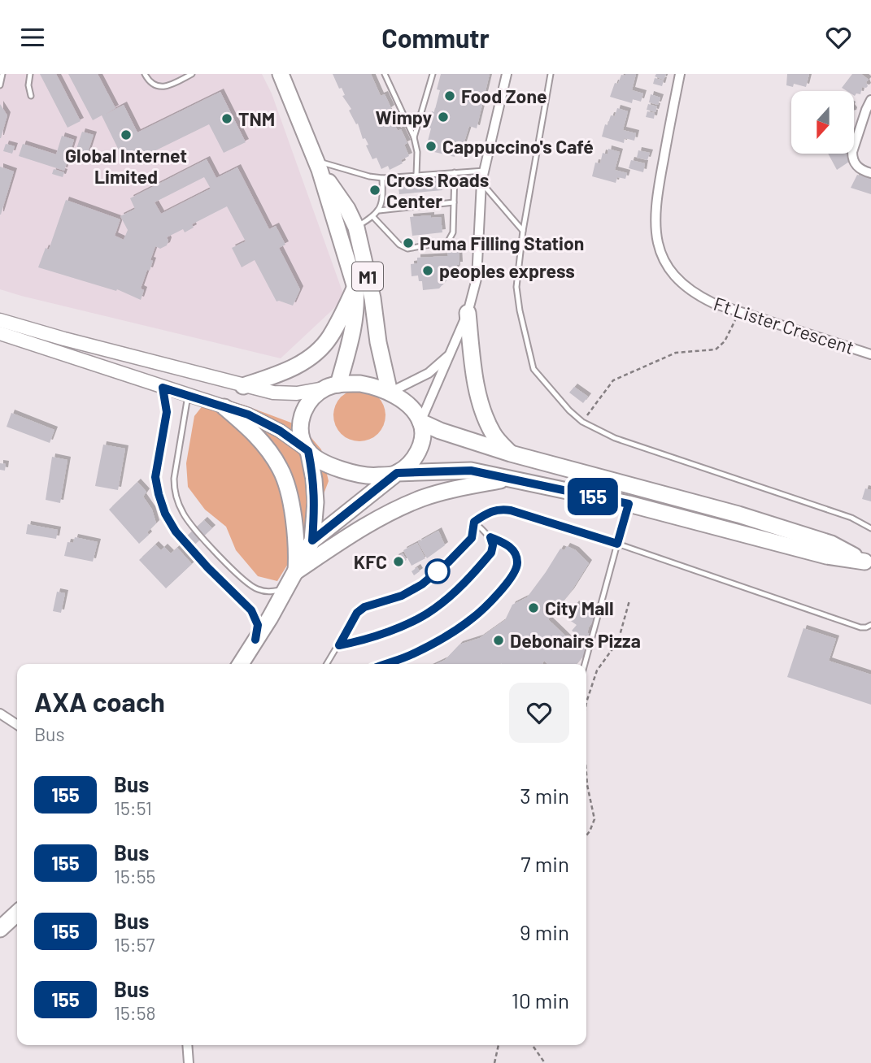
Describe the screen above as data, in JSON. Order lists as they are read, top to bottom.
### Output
{
  "streets": {
    "highway": ["M1"],
    "street": ["Ft Lister Crescent"]
  },
  "places": [
    "Food Zone",
    "Wimpy",
    "TNM",
    "Global Internet Limited",
    "Cappuccino's Café",
    "Cross Roads Center",
    "Puma Filling Station",
    "peoples express",
    "KFC",
    "City Mall",
    "Debonairs Pizza"
  ],
  "lines": ["bus line 155"],
  "north": "bottom",
  "page": {
    "header": "Commutr",
    "on_map": "155",
    "heading": ["AXA coach", "Bus"],
    "list": [
      {
        "mark": "155",
        "name": "Bus",
        "note": "15:51",
        "value": "3 min"
      },
      {
        "mark": "155",
        "name": "Bus",
        "note": "15:55",
        "value": "7 min"
      },
      {
        "mark": "155",
        "name": "Bus",
        "note": "15:57",
        "value": "9 min"
      },
      {
        "mark": "155",
        "name": "Bus",
        "note": "15:58",
        "value": "10 min"
      }
    ]
  }
}
